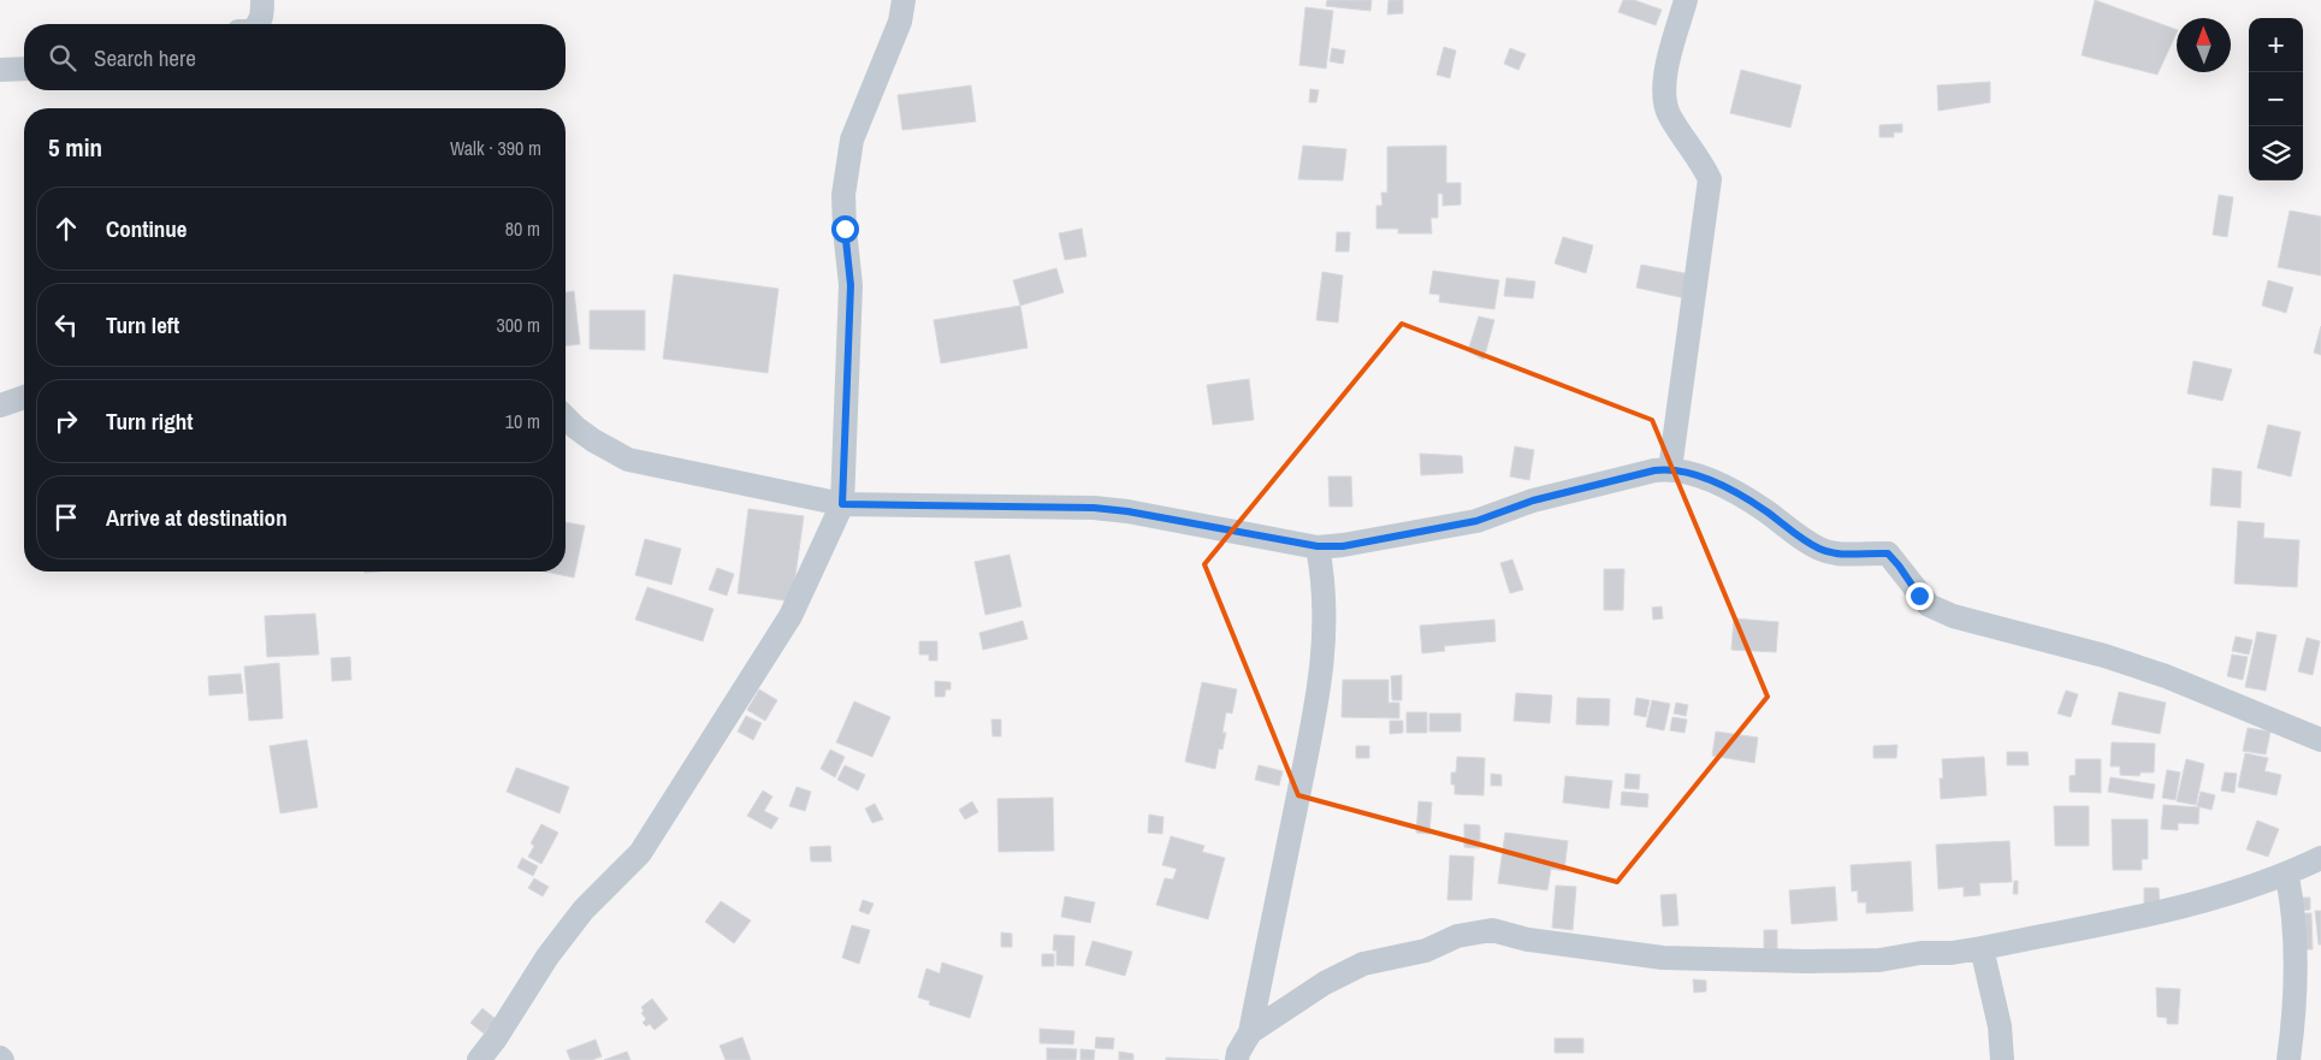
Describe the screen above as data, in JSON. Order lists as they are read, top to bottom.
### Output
{
  "north": "top",
  "page": {
    "map_buttons": ["+", "−"],
    "search": "Search here",
    "heading": ["5 min", "Walk · 390 m"],
    "list": [
      ["Continue", "80 m"],
      ["Turn left", "300 m"],
      ["Turn right", "10 m"],
      "Arrive at destination"
    ]
  }
}
